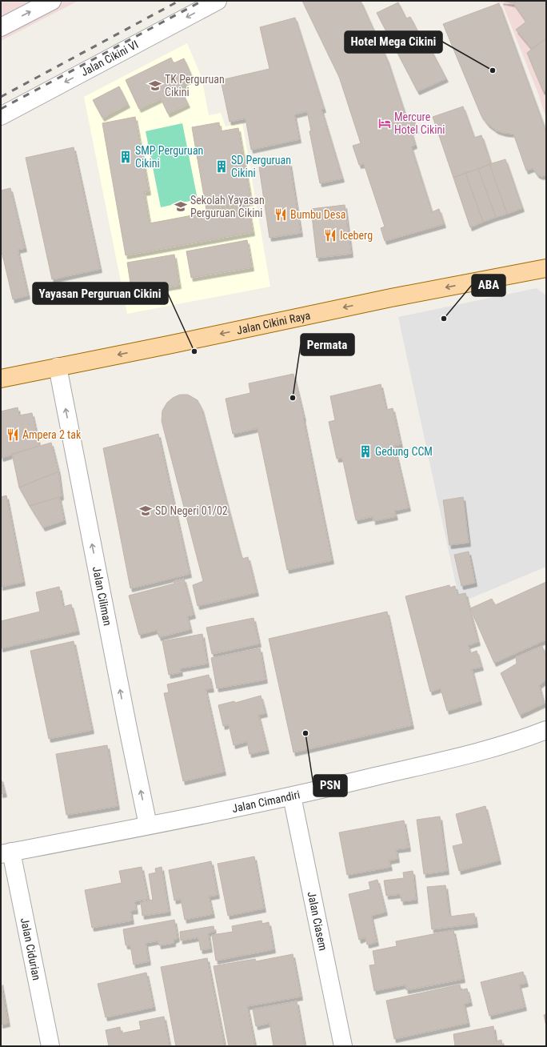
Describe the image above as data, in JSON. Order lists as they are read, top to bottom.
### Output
{
  "streets": {
    "main road": ["Jalan Cikini Raya"],
    "street": [
      "Jalan Cikini VI",
      "Jalan Ciliman",
      "Jalan Cimandiri",
      "Jalan Ciasem",
      "Jalan Cidurian"
    ]
  },
  "crossings": [
    ["Jalan Cikini Raya", "Jalan Ciliman"],
    ["Jalan Ciliman", "Jalan Cimandiri"],
    ["Jalan Cimandiri", "Jalan Ciasem"],
    ["Jalan Cimandiri", "Jalan Cidurian"]
  ],
  "one_way": ["Jalan Cikini VI", "Jalan Cikini Raya", "Jalan Ciliman"],
  "places": {
    "other": [
      "Hotel Mega Cikini",
      "ABA",
      "Yayasan Perguruan Cikini",
      "Permata",
      "PSN"
    ],
    "school or university": ["TK Perguruan Cikini", "Sekolah Yayasan Perguruan Cikini", "SD Negeri 01/02"],
    "hotel": ["Mercure Hotel Cikini"],
    "building": ["SMP Perguruan Cikini", "SD Perguruan Cikini", "Gedung CCM"],
    "restaurant": ["Bumbu Desa", "Iceberg", "Ampera 2 tak"]
  }
}
